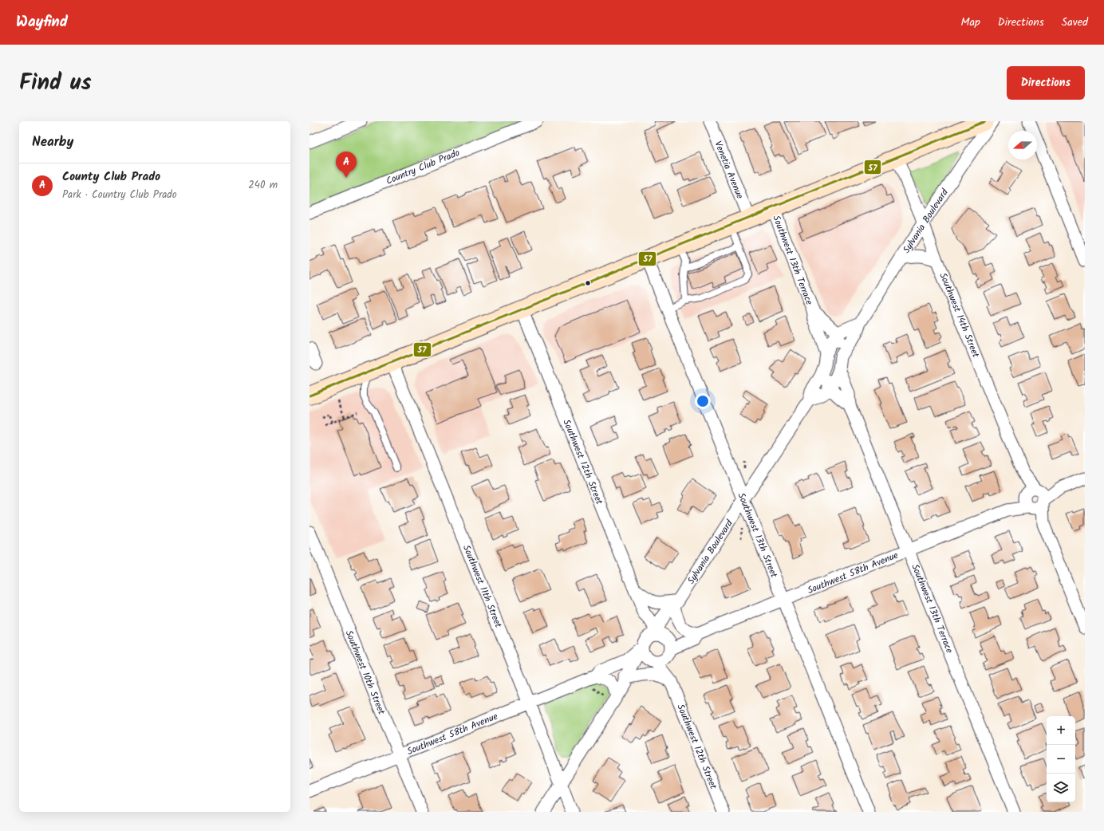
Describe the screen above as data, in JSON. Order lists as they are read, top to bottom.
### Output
{
  "streets": {
    "street": [
      "Country Club Prado",
      "Venetia Avenue",
      "Sylvania Boulevard",
      "Southwest 13th Terrace",
      "Southwest 14th Street",
      "Southwest 12th Street",
      "Southwest 13th Street",
      "Southwest 58th Avenue",
      "Southwest 11th Street",
      "Southwest 10th Street"
    ]
  },
  "crossings": [
    ["Sylvania Boulevard", "Southwest 13th Terrace"],
    ["Sylvania Boulevard", "Southwest 14th Street"],
    ["Sylvania Boulevard", "Southwest 12th Street"],
    ["Sylvania Boulevard", "Southwest 13th Street"],
    ["Sylvania Boulevard", "Southwest 58th Avenue"],
    ["Southwest 13th Terrace", "Southwest 58th Avenue"],
    ["Southwest 14th Street", "Southwest 58th Avenue"],
    ["Southwest 12th Street", "Southwest 58th Avenue"],
    ["Southwest 13th Street", "Southwest 58th Avenue"],
    ["Southwest 58th Avenue", "Southwest 11th Street"],
    ["Southwest 58th Avenue", "Southwest 10th Street"]
  ],
  "lines": ["transit line 57"],
  "north": "left",
  "page": {
    "header": "Wayfind",
    "nav": ["Map", "Directions", "Saved"],
    "title": "Find us",
    "buttons": "Directions",
    "heading": "Nearby",
    "pins": "A",
    "list": [
      {
        "mark": "A",
        "name": "County Club Prado",
        "note": "Park · Country Club Prado",
        "value": "240 m"
      }
    ],
    "map_buttons": ["+", "−"]
  }
}
